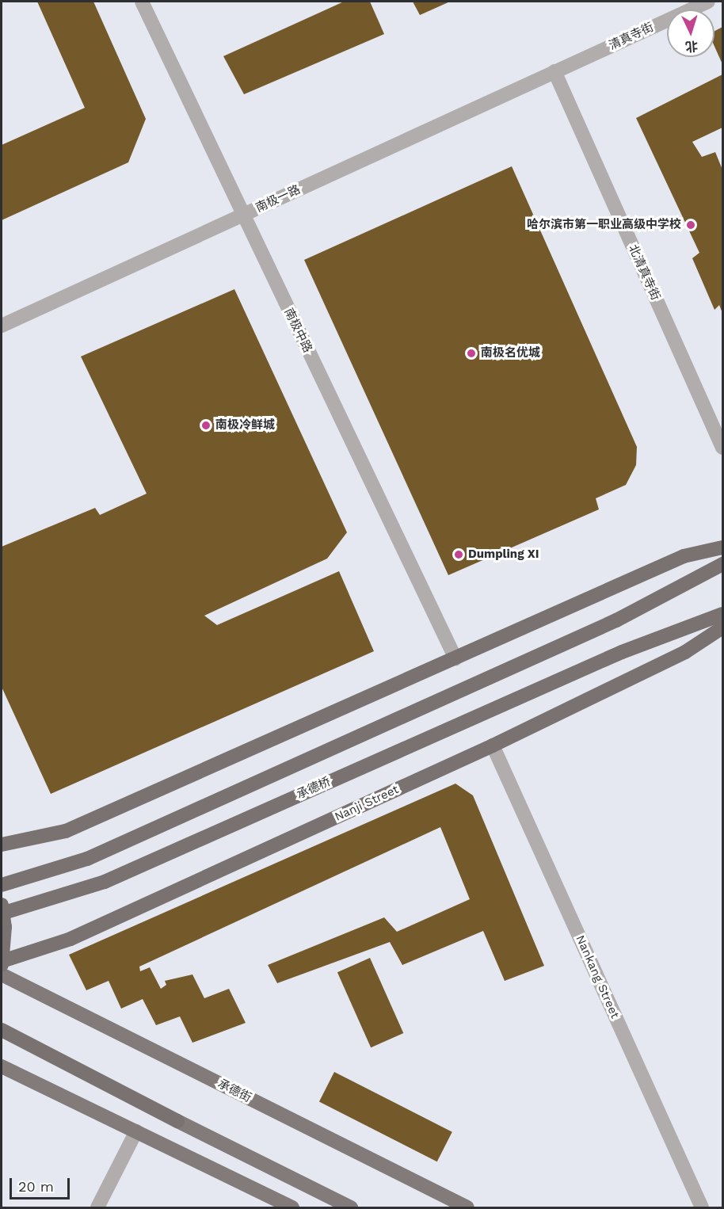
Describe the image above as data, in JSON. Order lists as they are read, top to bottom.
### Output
{
  "streets": {
    "highway": ["承德桥", "Nanji Street"],
    "main road": ["承德街"],
    "street": [
      "清真寺街",
      "南极一路",
      "北清真寺街",
      "南极中路",
      "Nankang Street"
    ]
  },
  "crossings": [
    ["清真寺街", "南极一路"],
    ["清真寺街", "北清真寺街"],
    ["南极一路", "北清真寺街"],
    ["南极一路", "南极中路"],
    ["Nanji Street", "Nankang Street"],
    ["Nanji Street", "承德街"]
  ],
  "places": [
    "哈尔滨市第一职业高级中学校",
    "南极名优城",
    "南极冷鲜城",
    "Dumpling XI"
  ],
  "scale_bar": "20 m",
  "north": "bottom"
}
